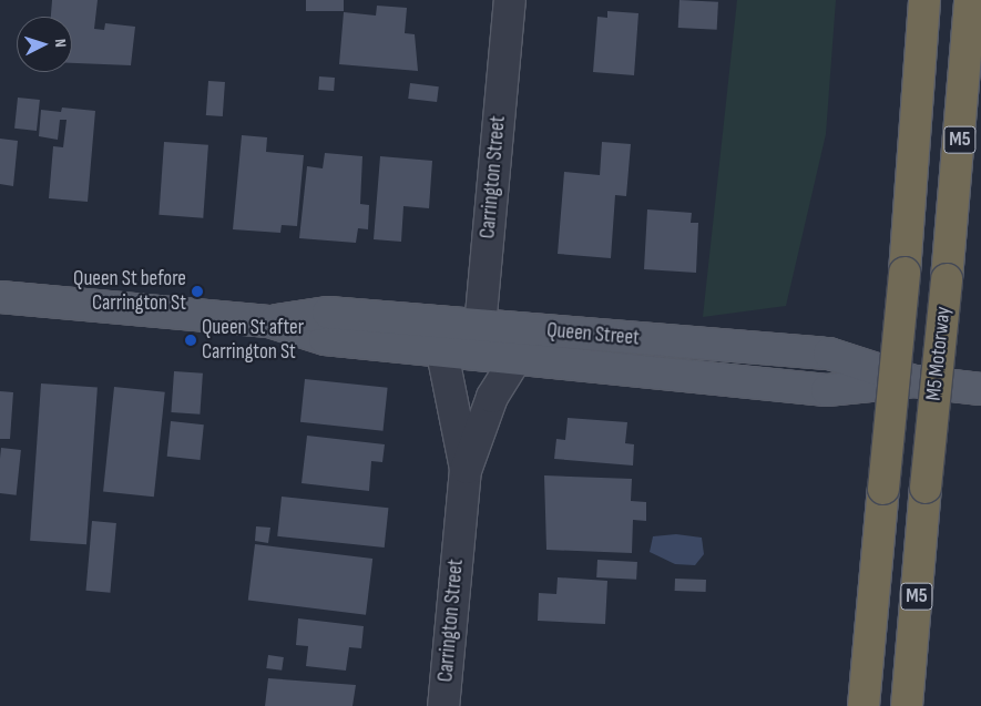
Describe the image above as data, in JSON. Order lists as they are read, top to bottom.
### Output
{
  "streets": {
    "highway": ["M5", "M5 Motorway"],
    "main road": ["Queen Street"],
    "street": ["Carrington Street"]
  },
  "crossings": [
    ["Carrington Street", "Queen Street"]
  ],
  "places": ["Queen St before Carrington St", "Queen St after Carrington St"],
  "north": "right"
}
